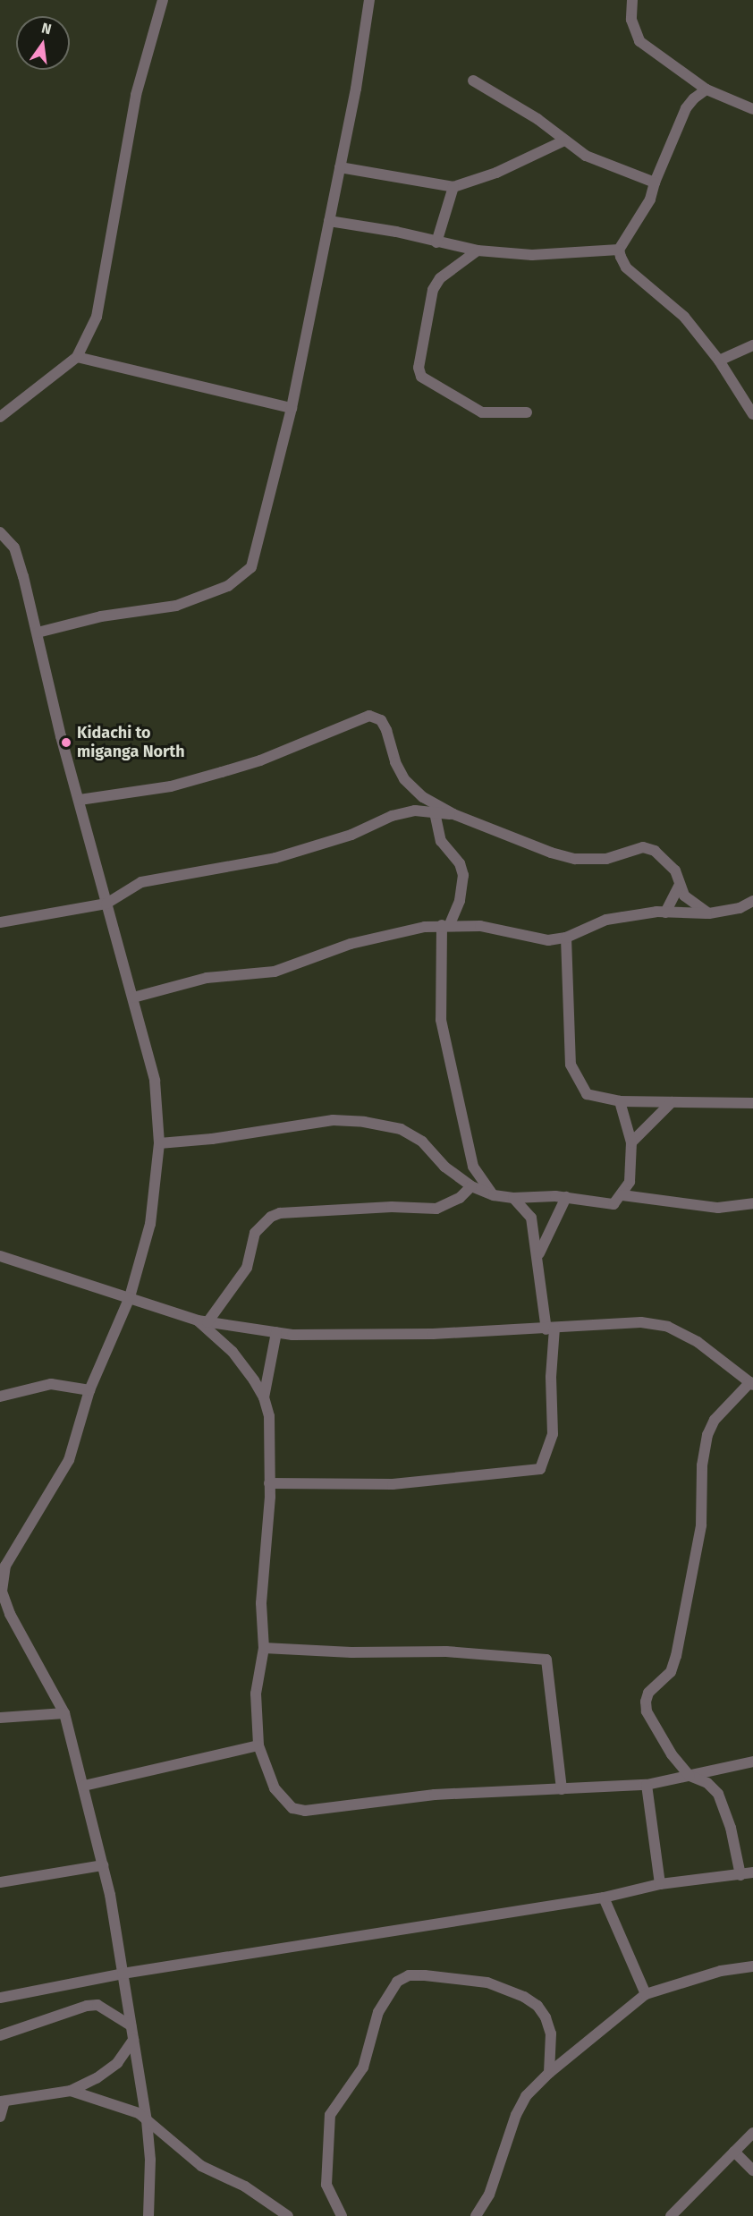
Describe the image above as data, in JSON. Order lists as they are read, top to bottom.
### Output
{
  "places": ["Kidachi to miganga North"],
  "north": "top"
}
